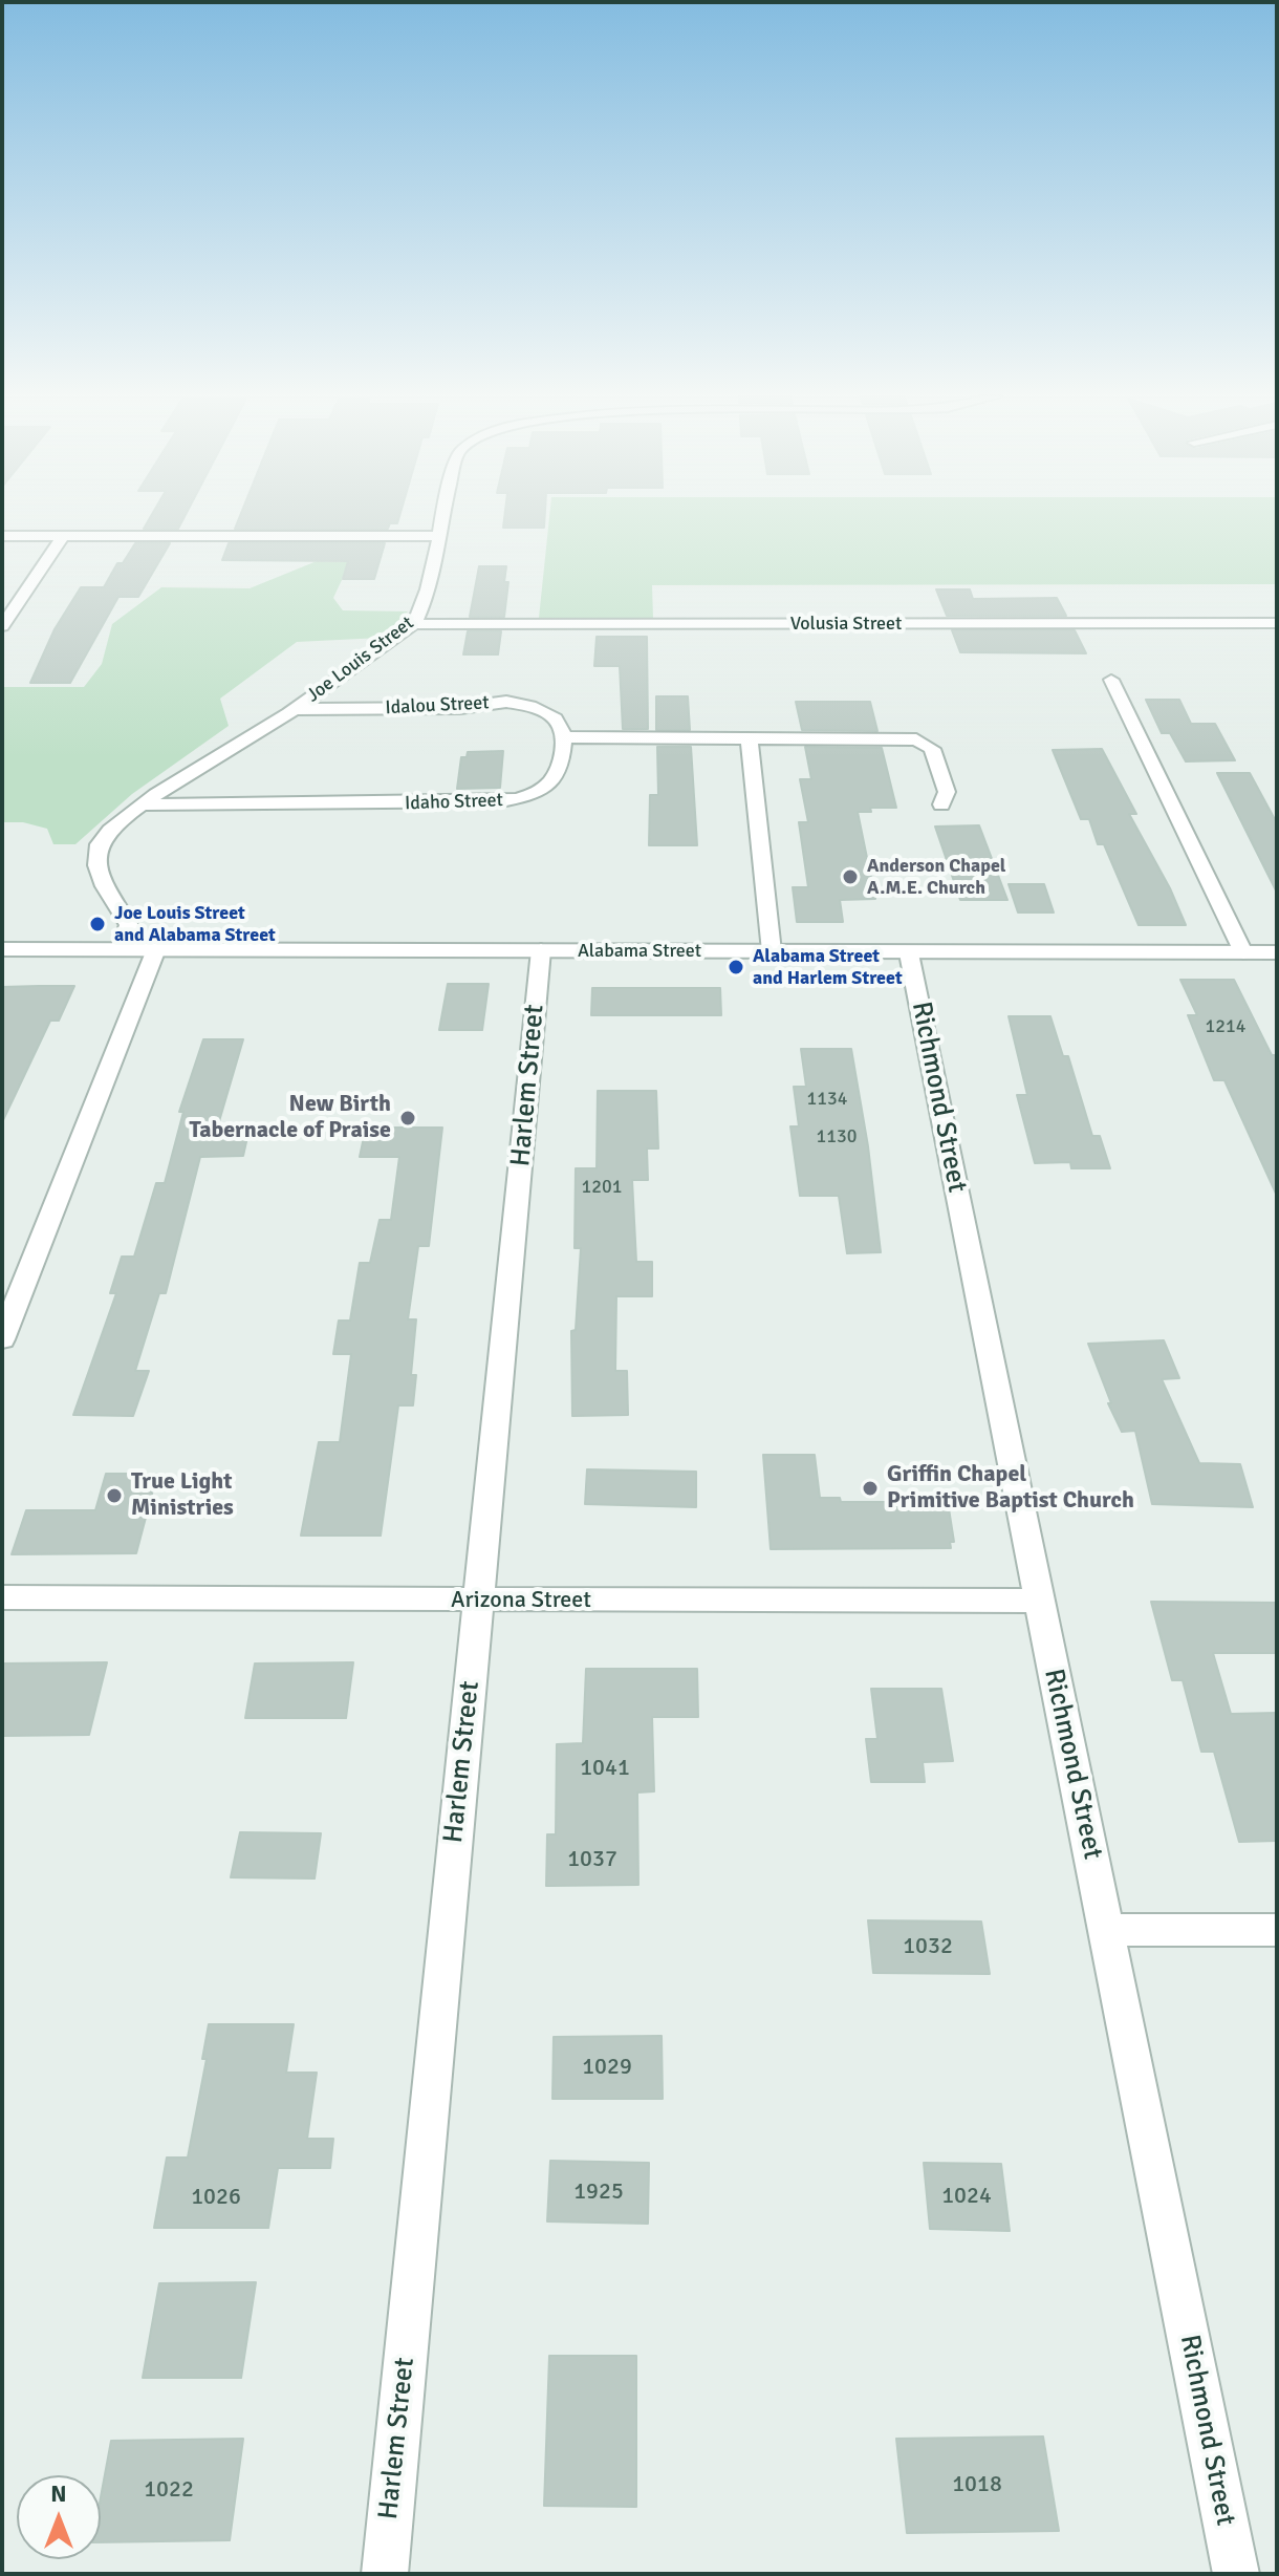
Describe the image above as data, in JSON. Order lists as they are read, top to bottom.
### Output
{
  "streets": {
    "street": [
      "Volusia Street",
      "Joe Louis Street",
      "Idalou Street",
      "Idaho Street",
      "Alabama Street",
      "Harlem Street",
      "Richmond Street",
      "Arizona Street"
    ]
  },
  "crossings": [
    ["Volusia Street", "Joe Louis Street"],
    ["Joe Louis Street", "Idalou Street"],
    ["Joe Louis Street", "Idaho Street"],
    ["Joe Louis Street", "Alabama Street"],
    ["Idalou Street", "Idaho Street"],
    ["Alabama Street", "Harlem Street"],
    ["Alabama Street", "Richmond Street"],
    ["Harlem Street", "Arizona Street"],
    ["Richmond Street", "Arizona Street"]
  ],
  "places": [
    "Anderson Chapel A.M.E. Church",
    "Joe Louis Street and Alabama Street",
    "Alabama Street and Harlem Street",
    "New Birth Tabernacle of Praise",
    "Griffin Chapel Primitive Baptist Church",
    "True Light Ministries"
  ],
  "house_numbers": [
    "1214",
    "1134",
    "1130",
    "1201",
    "1041",
    "1037",
    "1032",
    "1029",
    "1925",
    "1024",
    "1026",
    "1018",
    "1022"
  ],
  "north": "top"
}
